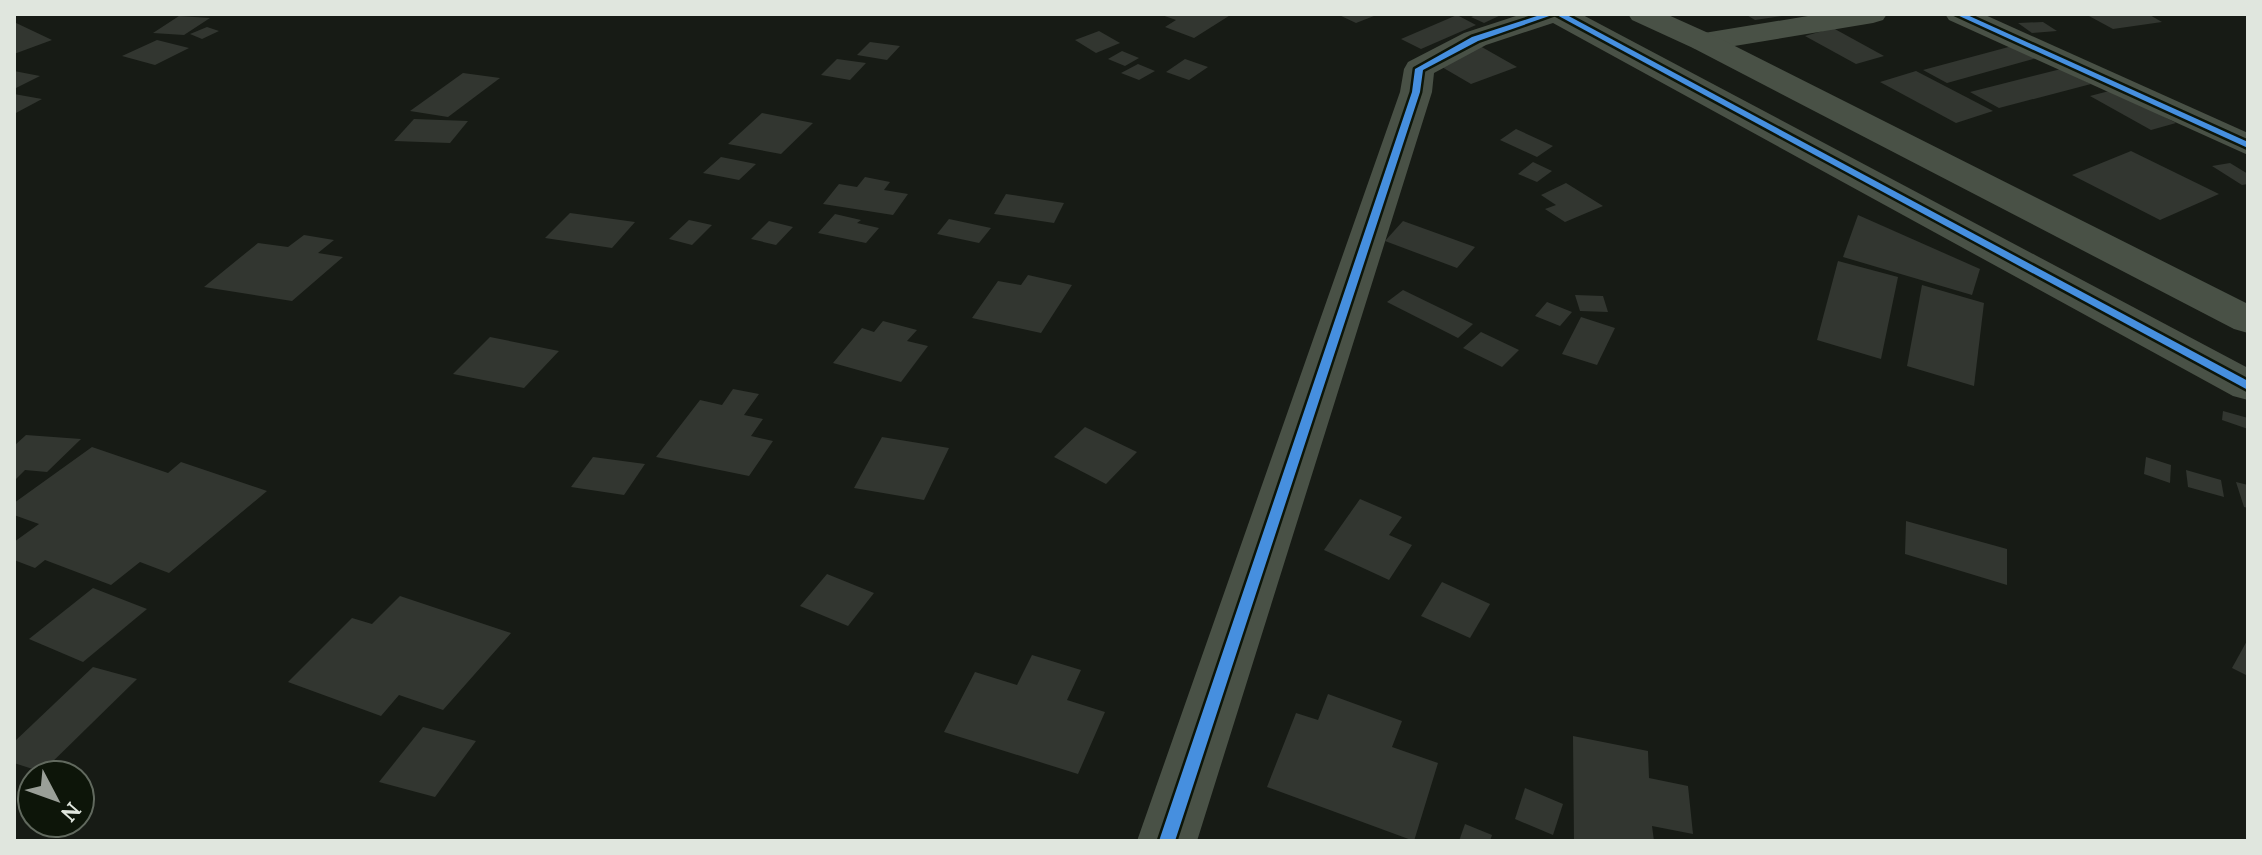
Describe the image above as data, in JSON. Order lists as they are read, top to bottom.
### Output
{
  "north": "bottom right"
}
